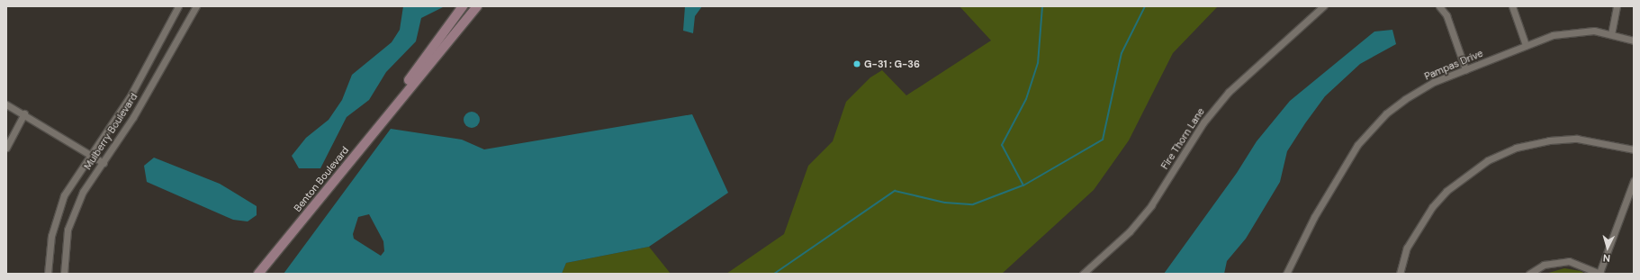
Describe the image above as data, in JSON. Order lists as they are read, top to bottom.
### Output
{
  "streets": {
    "street": [
      "Pampas Drive",
      "Mulberry Boulevard",
      "Fire Thorn Lane",
      "Benton Boulevard"
    ]
  },
  "places": ["G-31 : G-36"],
  "north": "bottom"
}
